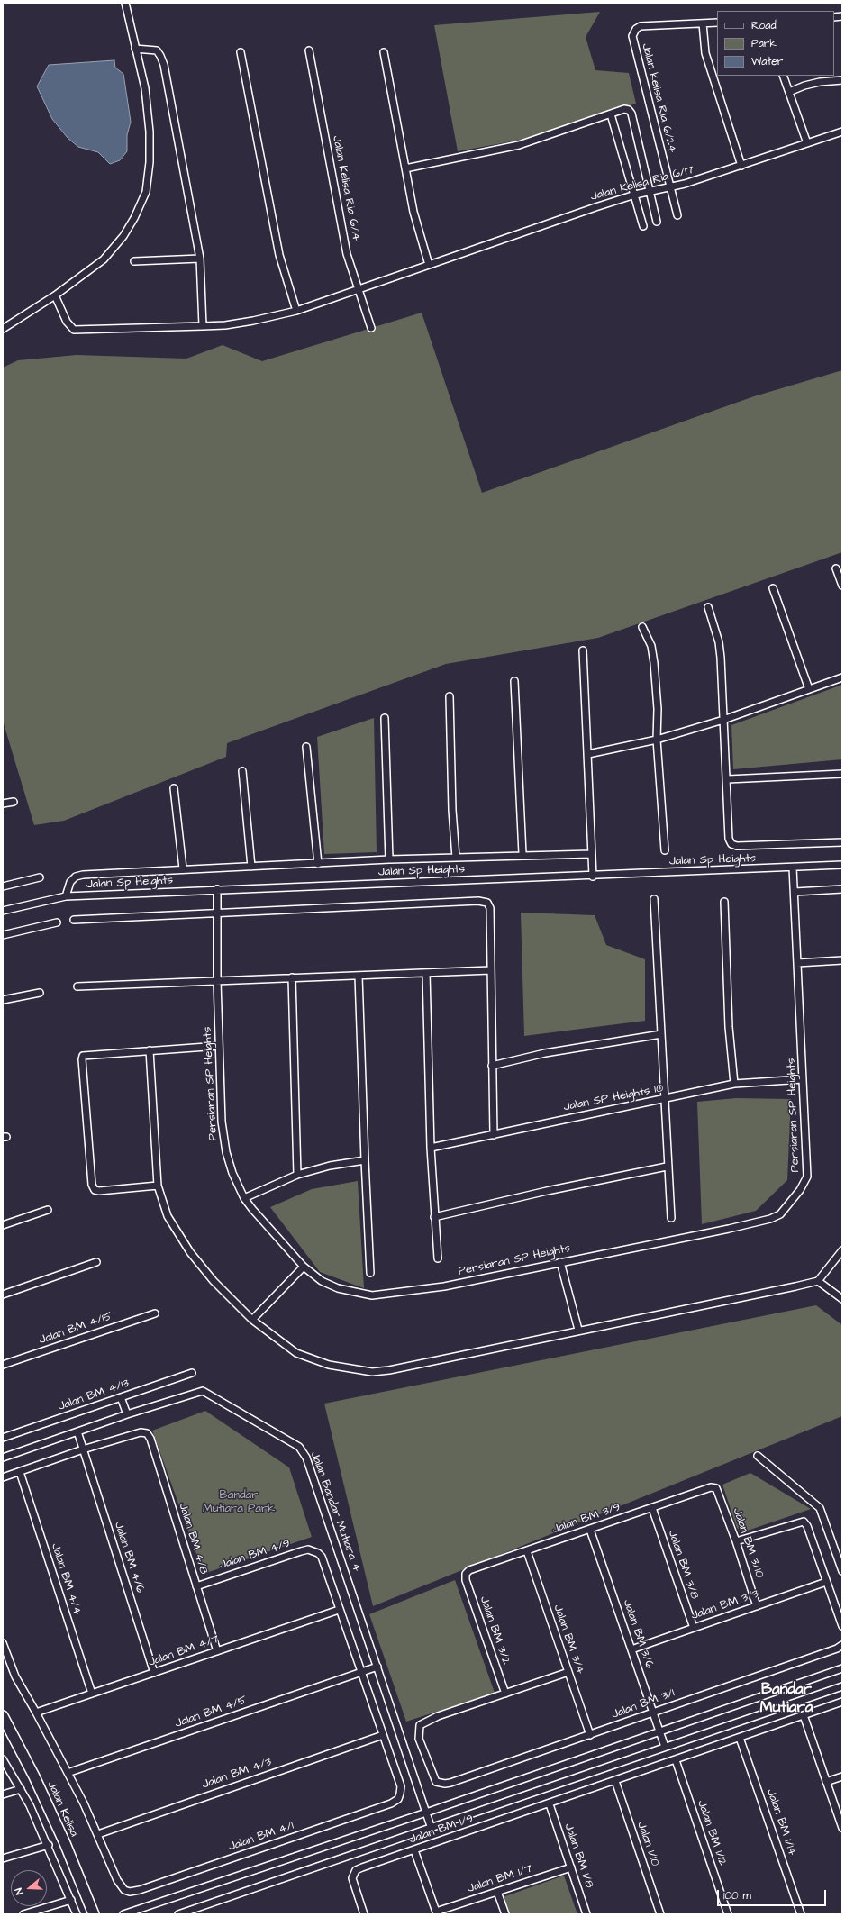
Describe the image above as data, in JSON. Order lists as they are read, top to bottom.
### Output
{
  "streets": {
    "main road": ["Jalan Kelisa"],
    "street": [
      "Jalan kelisa Ria 6/24",
      "Jalan Kelisa Ria 6/17",
      "Jalan Kelisa Ria 6/14",
      "Jalan Sp Heights",
      "Persiaran SP Heights",
      "Jalan SP Heights 10",
      "Jalan BM 4/15",
      "Jalan BM 4/13",
      "Jalan Bandar Mutiara 4",
      "Jalan BM 3/9",
      "Jalan BM 4/8",
      "Jalan BM 3/10",
      "Jalan BM 4/9",
      "Jalan BM 4/6",
      "Jalan BM 3/8",
      "Jalan BM 4/4",
      "Jalan BM 3/3",
      "Jalan BM 3/2",
      "Jalan BM 3/6",
      "Jalan BM 3/4",
      "Jalan BM 4/7",
      "Jalan BM 3/1",
      "Jalan BM 4/5",
      "Jalan BM 4/3",
      "Jalan BM 1/14",
      "Jalan BM 1/9",
      "Jalan BM 1/12",
      "Jalan BM 4/1",
      "Jalan 1/10",
      "Jalan BM 1/8",
      "Jalan BM 1/7"
    ]
  },
  "crossings": [
    ["Jalan kelisa Ria 6/24", "Jalan Kelisa Ria 6/17"],
    ["Jalan Kelisa Ria 6/17", "Jalan Kelisa Ria 6/14"],
    ["Jalan Sp Heights", "Persiaran SP Heights"],
    ["Persiaran SP Heights", "Jalan SP Heights 10"],
    ["Jalan Bandar Mutiara 4", "Jalan BM 4/6"],
    ["Jalan Bandar Mutiara 4", "Jalan BM 4/5"],
    ["Jalan BM 3/9", "Jalan BM 3/10"],
    ["Jalan BM 3/9", "Jalan BM 3/8"],
    ["Jalan BM 3/9", "Jalan BM 3/2"],
    ["Jalan BM 3/9", "Jalan BM 3/6"],
    ["Jalan BM 3/9", "Jalan BM 3/4"],
    ["Jalan BM 4/8", "Jalan BM 4/9"],
    ["Jalan BM 4/8", "Jalan BM 4/6"],
    ["Jalan BM 4/8", "Jalan BM 4/7"],
    ["Jalan BM 3/10", "Jalan BM 3/3"],
    ["Jalan BM 4/9", "Jalan BM 4/7"],
    ["Jalan BM 4/6", "Jalan BM 4/7"],
    ["Jalan BM 3/8", "Jalan BM 3/3"],
    ["Jalan BM 4/4", "Jalan BM 4/7"],
    ["Jalan BM 3/3", "Jalan BM 3/6"],
    ["Jalan BM 3/2", "Jalan BM 3/1"],
    ["Jalan BM 3/6", "Jalan BM 3/1"],
    ["Jalan BM 3/4", "Jalan BM 3/1"],
    ["Jalan BM 4/3", "Jalan BM 4/1"],
    ["Jalan BM 1/14", "Jalan BM 1/9"],
    ["Jalan BM 1/9", "Jalan BM 1/12"],
    ["Jalan BM 1/9", "Jalan 1/10"],
    ["Jalan BM 1/9", "Jalan BM 1/8"],
    ["Jalan BM 1/8", "Jalan BM 1/7"]
  ],
  "districts": ["Bandar Mutiara"],
  "parks": ["Bandar Mutiara Park"],
  "legend": ["Road", "Park", "Water"],
  "scale_bar": "100 m",
  "north": "left"
}
